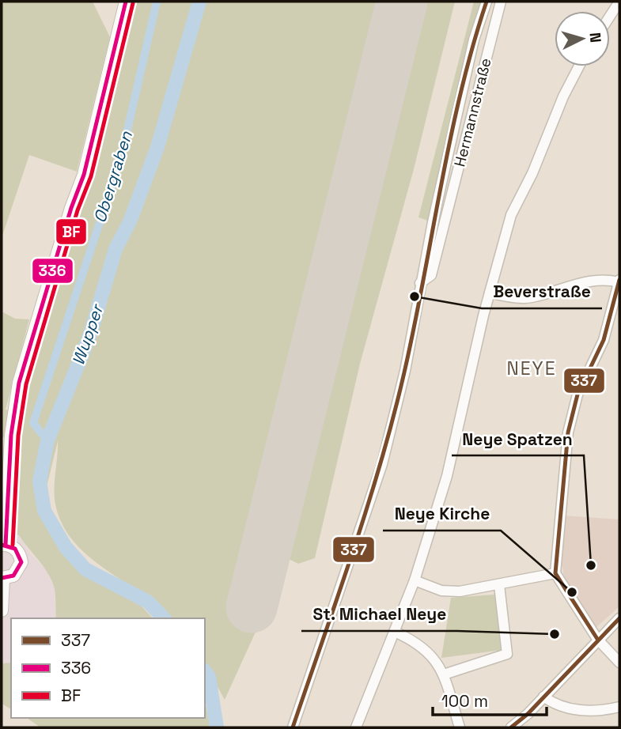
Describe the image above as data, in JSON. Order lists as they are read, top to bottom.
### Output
{
  "streets": {
    "street": ["Hermannstraße"]
  },
  "districts": ["NEYE"],
  "water": ["Obergraben", "Wupper"],
  "places": [
    "Beverstraße",
    "Neye Spatzen",
    "Neye Kirche",
    "St. Michael Neye"
  ],
  "lines": ["transit line 337", "transit line 336", "transit line BF"],
  "legend": ["337", "336", "BF"],
  "scale_bar": "100 m",
  "north": "right"
}
